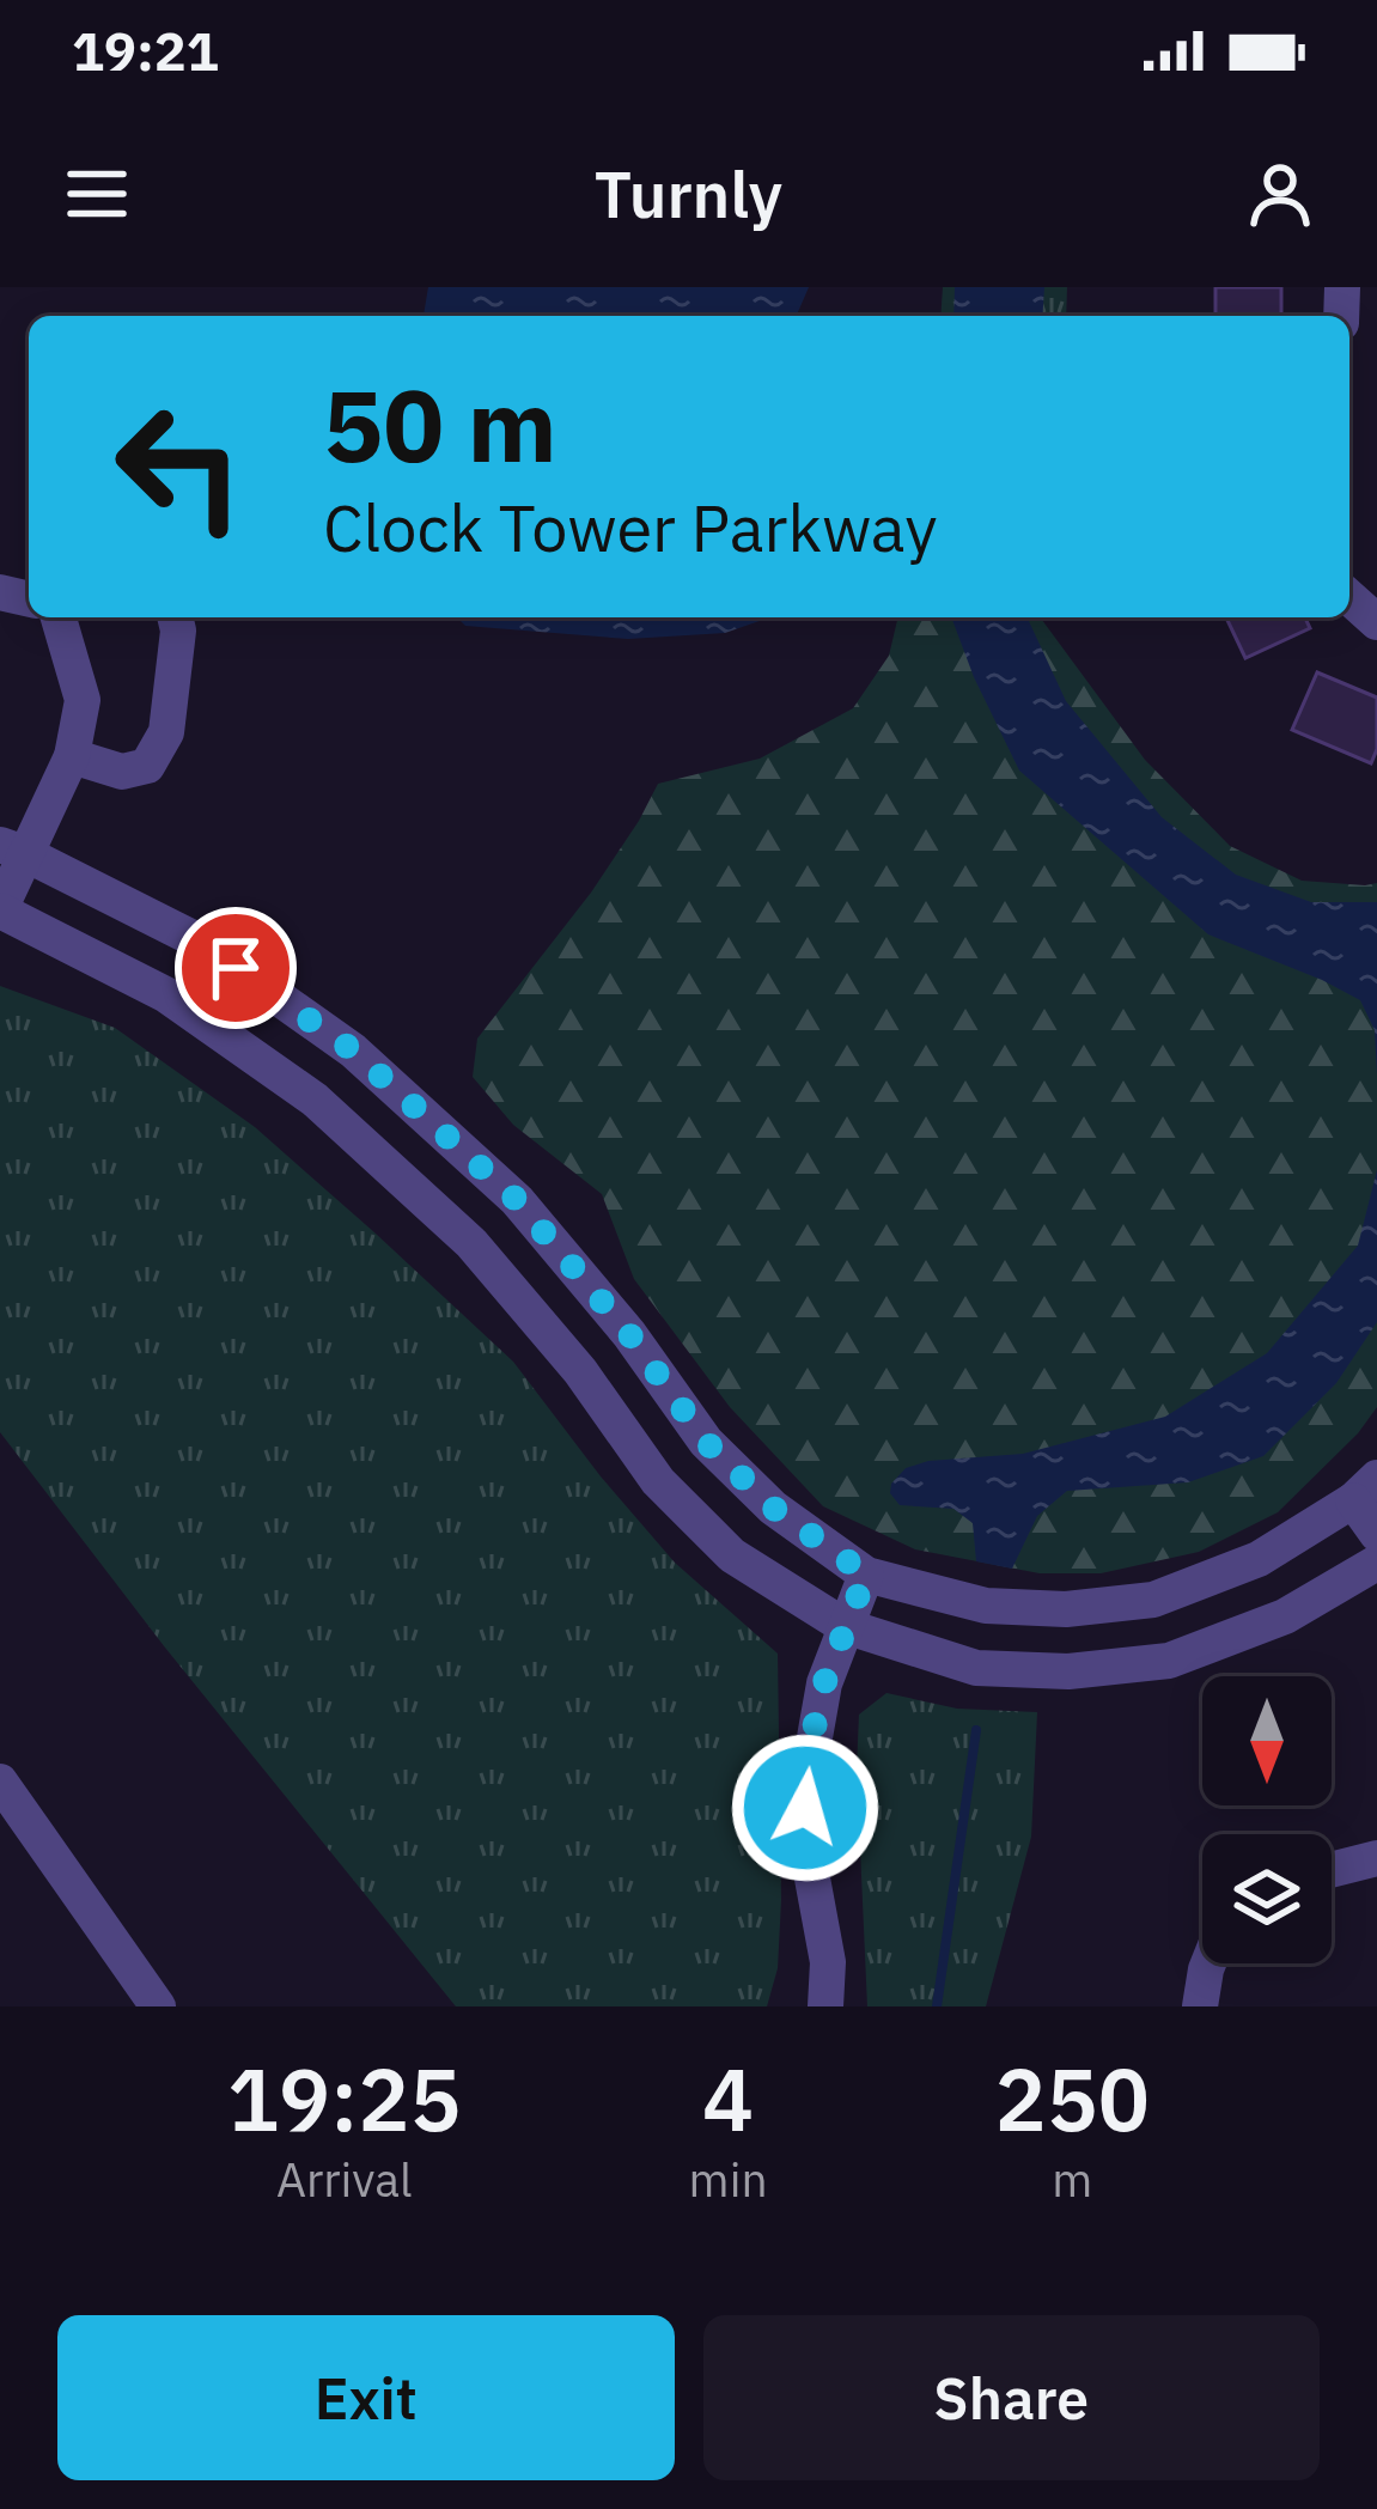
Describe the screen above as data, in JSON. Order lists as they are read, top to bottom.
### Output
{
  "north": "bottom",
  "page": {
    "status": "19:21",
    "header": "Turnly",
    "turn": ["50 m", "Clock Tower Parkway"],
    "eta": [
      "19:25",
      "Arrival",
      "4",
      "min",
      "250",
      "m"
    ],
    "buttons": ["Exit", "Share"]
  }
}
